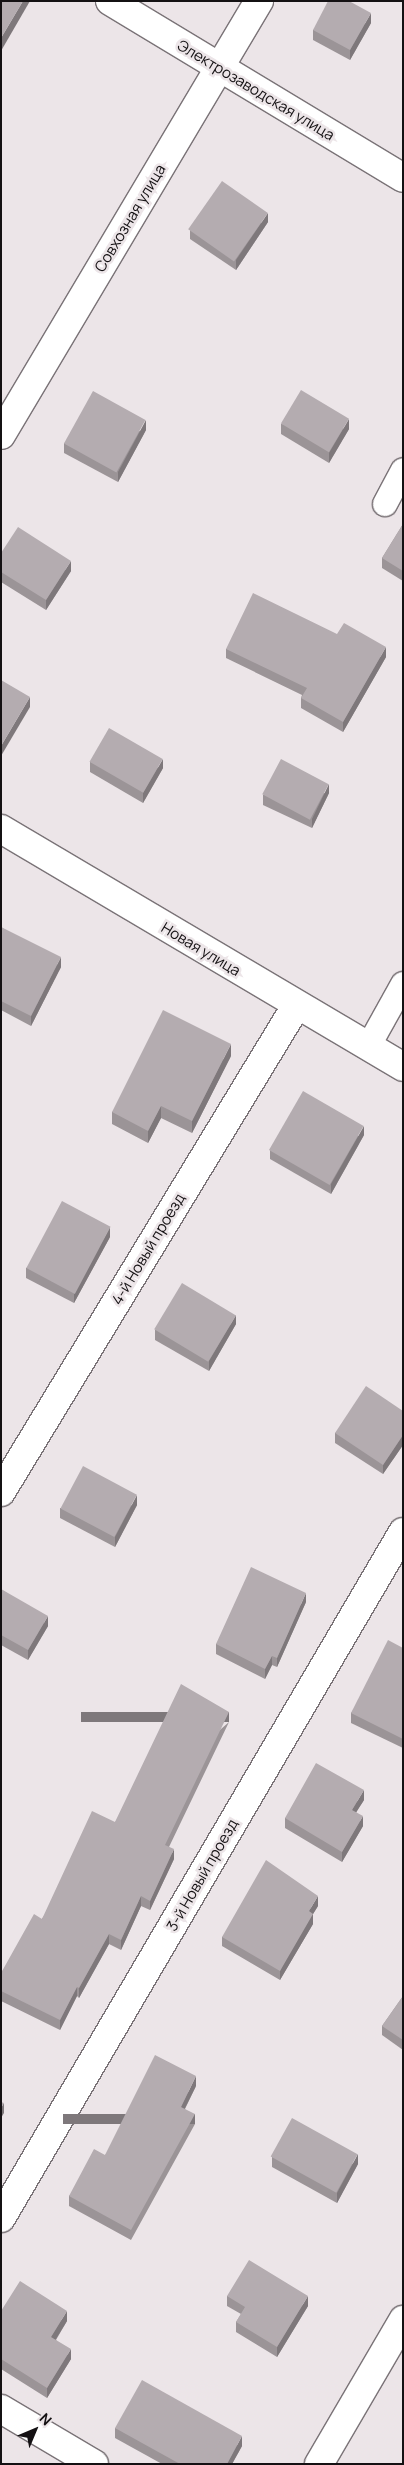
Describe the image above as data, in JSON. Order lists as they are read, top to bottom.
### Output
{
  "streets": {
    "street": [
      "Электрозаводская улица",
      "Совхозная улица",
      "Новая улица",
      "4-й Новый проезд",
      "3-й Новый проезд"
    ]
  },
  "crossings": [
    ["Электрозаводская улица", "Совхозная улица"],
    ["Новая улица", "4-й Новый проезд"]
  ],
  "north": "top right"
}
